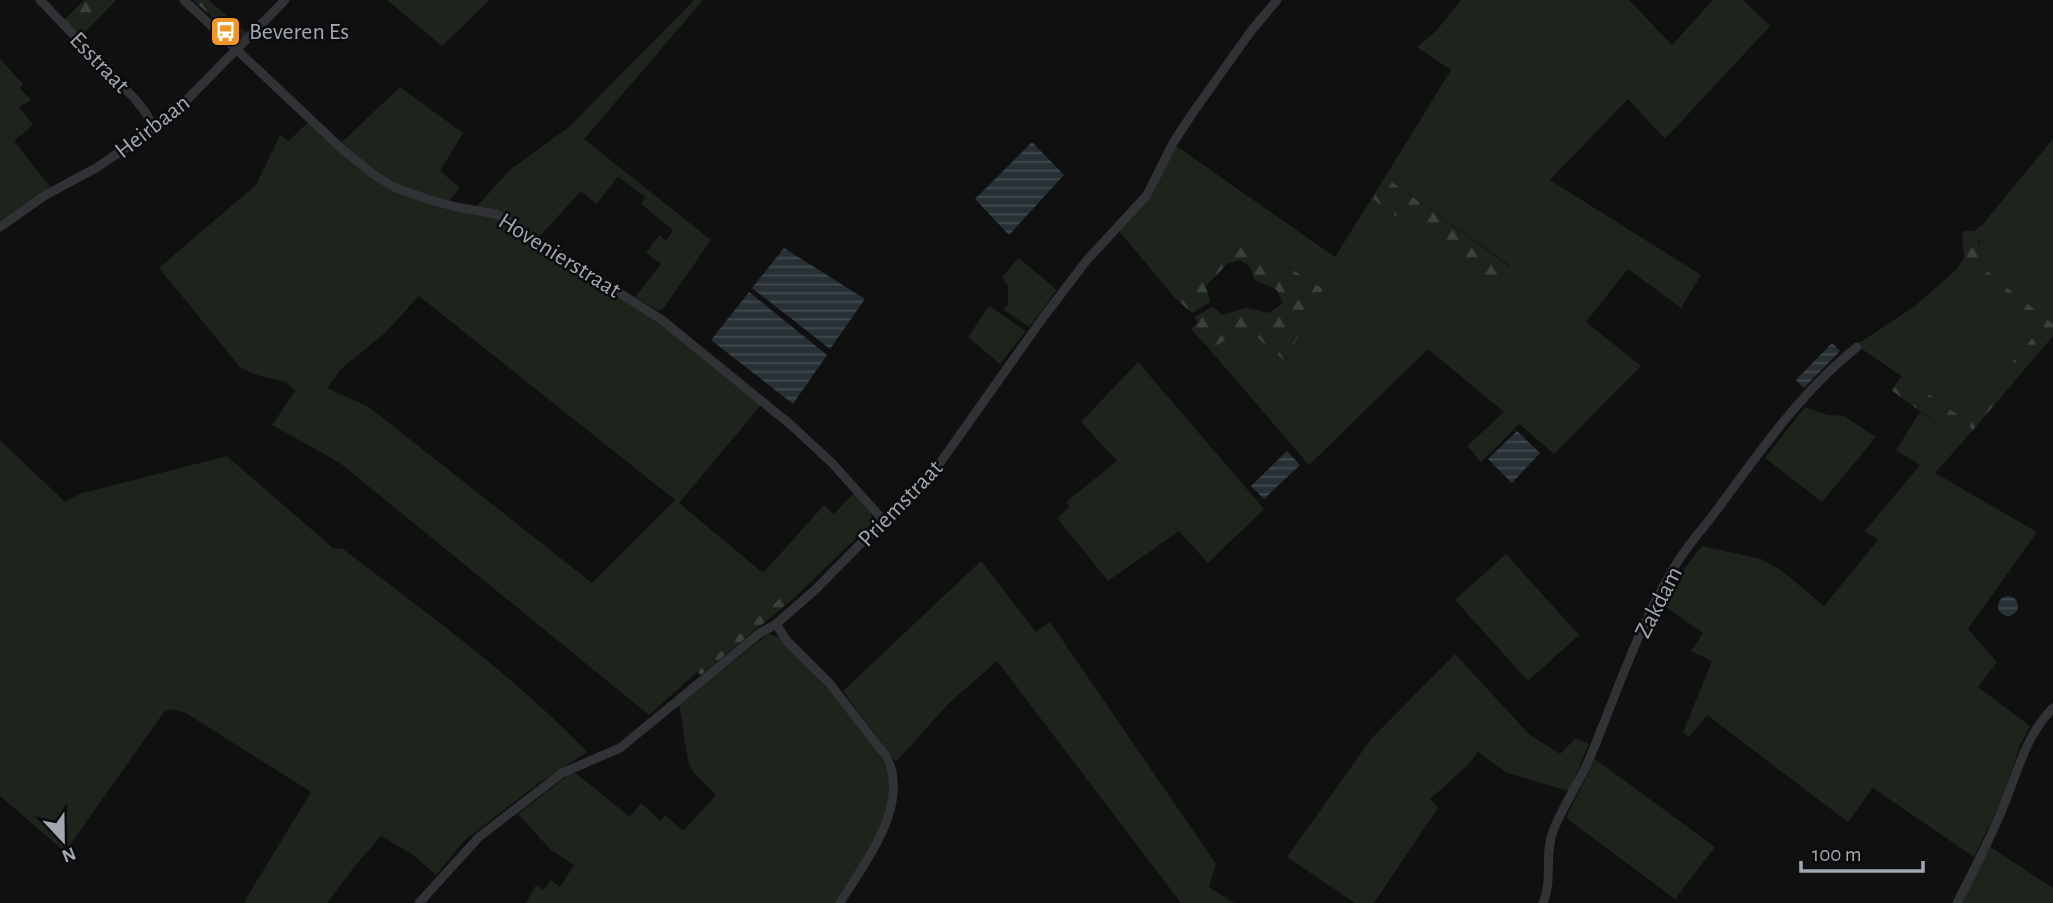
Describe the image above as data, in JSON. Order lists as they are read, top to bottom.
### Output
{
  "streets": {
    "street": [
      "Esstraat",
      "Heirbaan",
      "Hovenierstraat",
      "Priemstraat",
      "Zakdam"
    ]
  },
  "crossings": [
    ["Esstraat", "Heirbaan"],
    ["Heirbaan", "Hovenierstraat"],
    ["Hovenierstraat", "Priemstraat"]
  ],
  "places": {
    "bus stop": ["Beveren Es"]
  },
  "scale_bar": "100 m",
  "north": "bottom"
}
